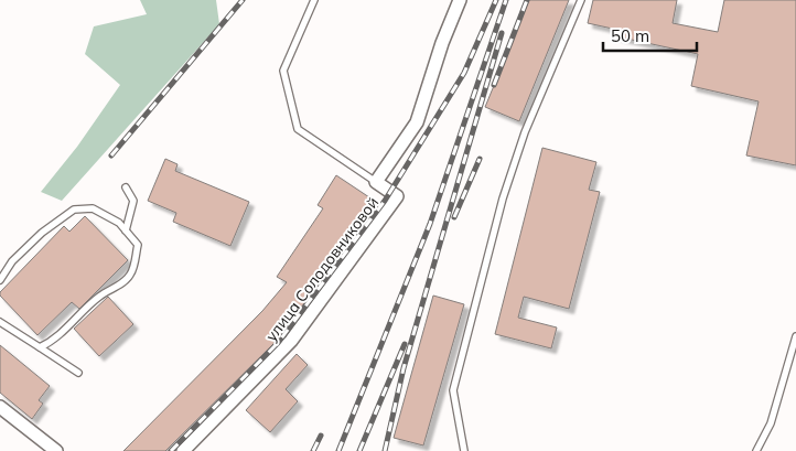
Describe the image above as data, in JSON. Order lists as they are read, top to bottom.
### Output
{
  "streets": {
    "street": ["улица Солодовниковой"]
  },
  "scale_bar": "50 m"
}
